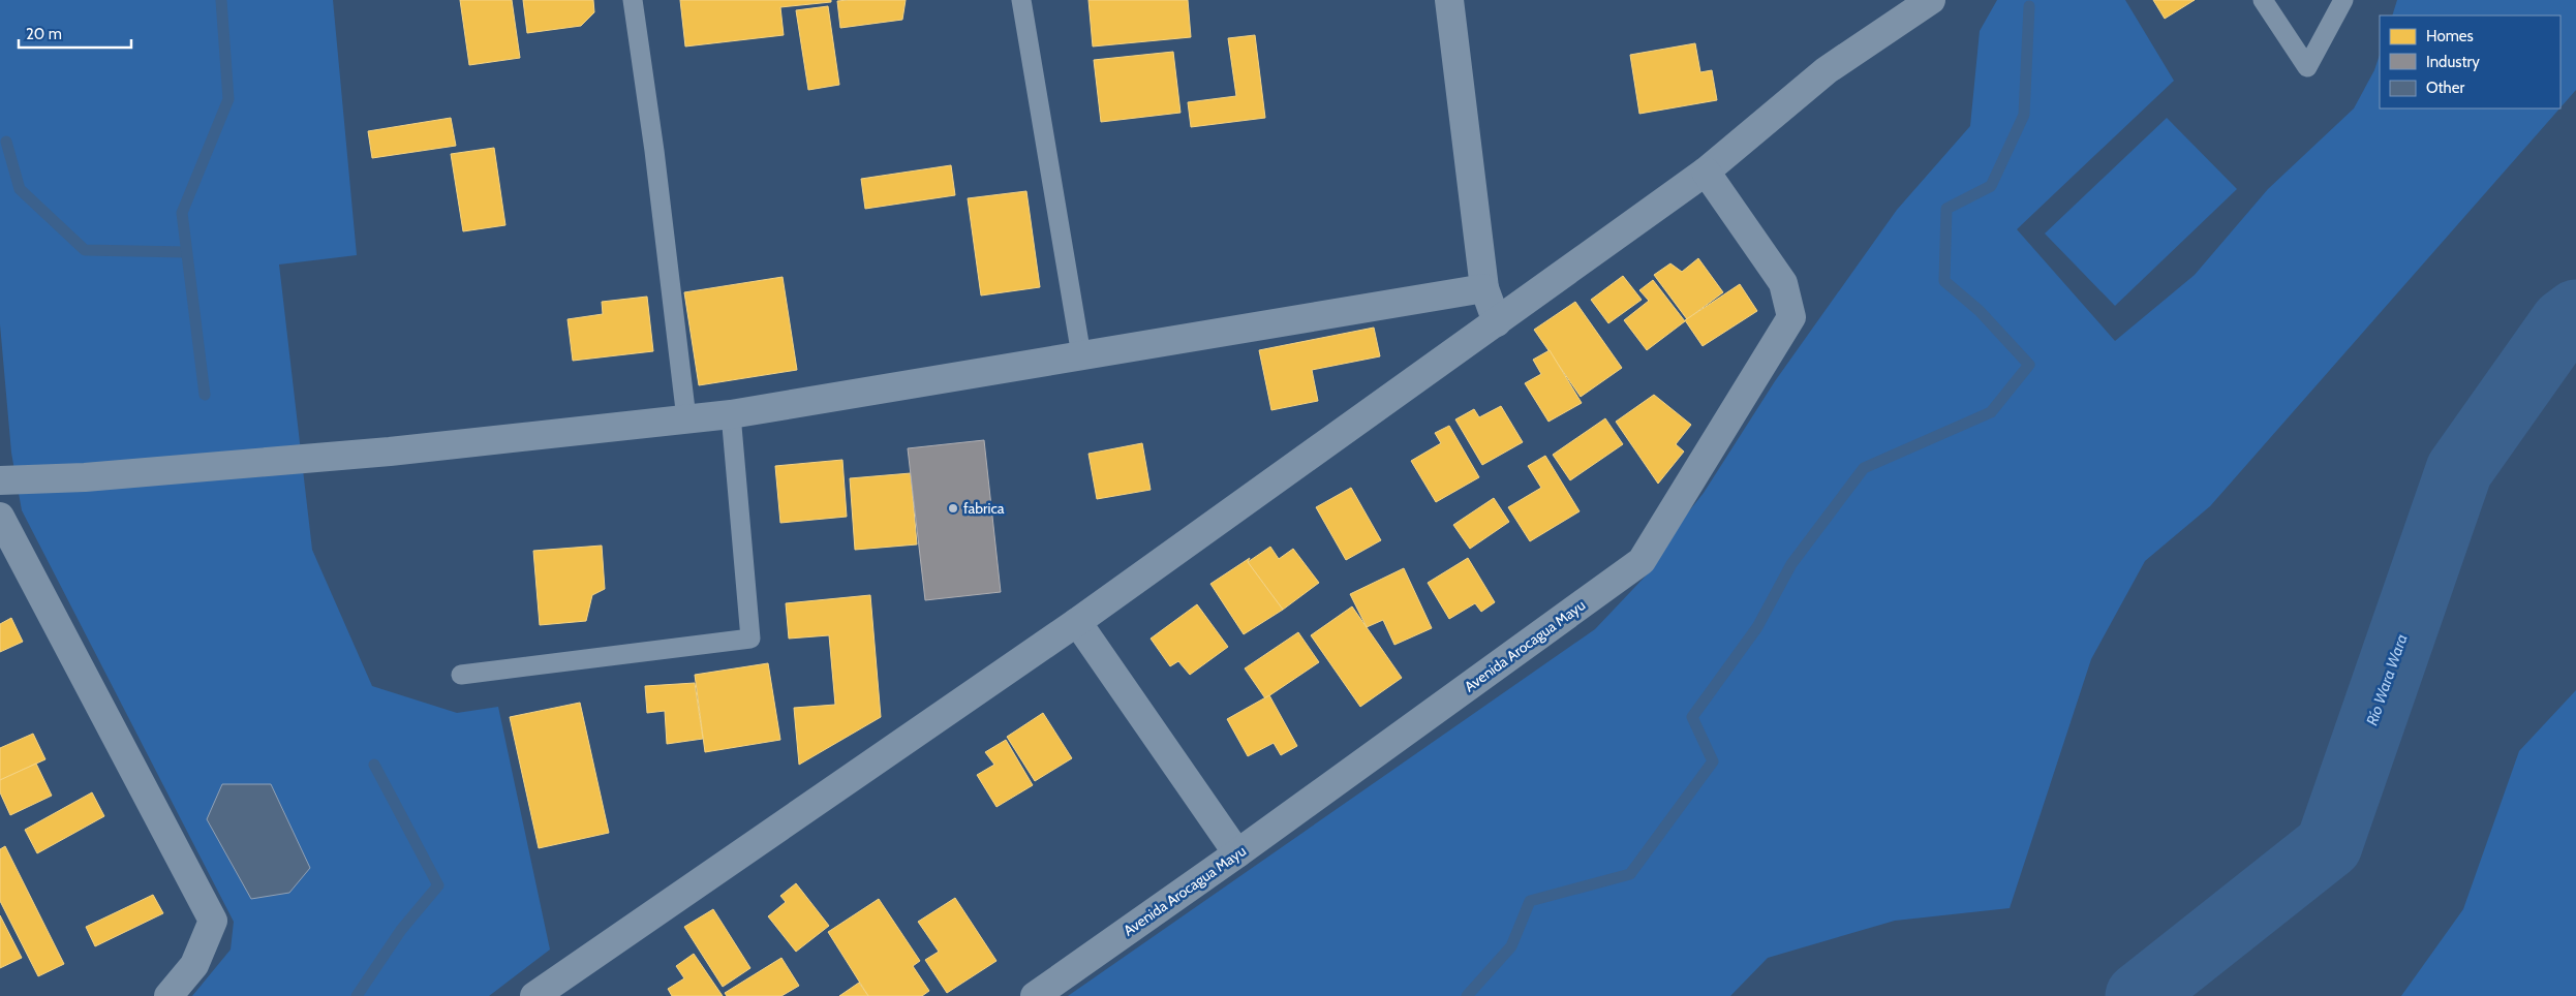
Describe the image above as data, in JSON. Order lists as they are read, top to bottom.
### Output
{
  "streets": {
    "street": ["Avenida Arocagua Mayu"]
  },
  "water": ["Río Wara Wara"],
  "places": ["fabrica"],
  "legend": ["Homes", "Industry", "Other"],
  "scale_bar": "20 m"
}
